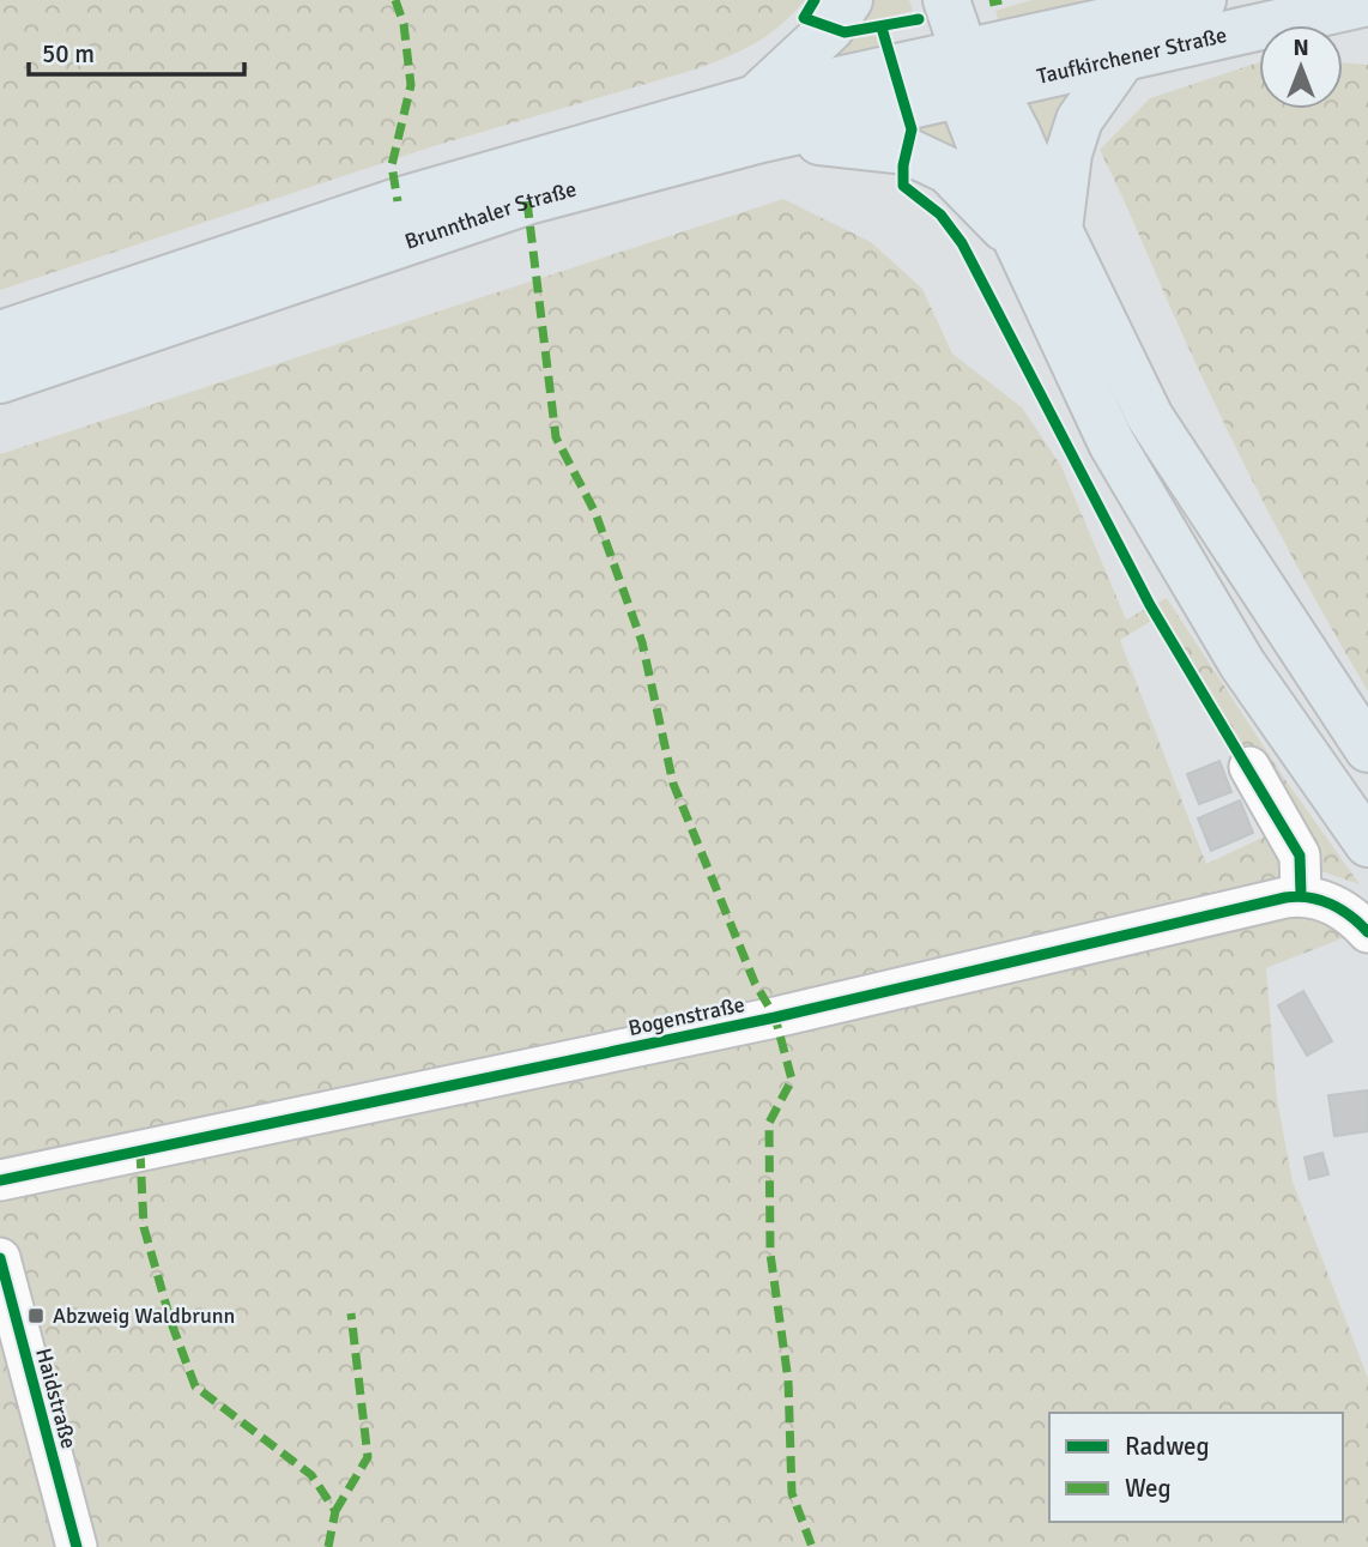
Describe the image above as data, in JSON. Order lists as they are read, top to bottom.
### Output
{
  "streets": {
    "main road": ["Taufkirchener Straße", "Brunnthaler Straße"],
    "street": ["Bogenstraße", "Haidstraße"]
  },
  "crossings": [
    ["Taufkirchener Straße", "Brunnthaler Straße"]
  ],
  "places": {
    "transit": ["Abzweig Waldbrunn"]
  },
  "legend": ["Radweg", "Weg"],
  "scale_bar": "50 m",
  "north": "top"
}
